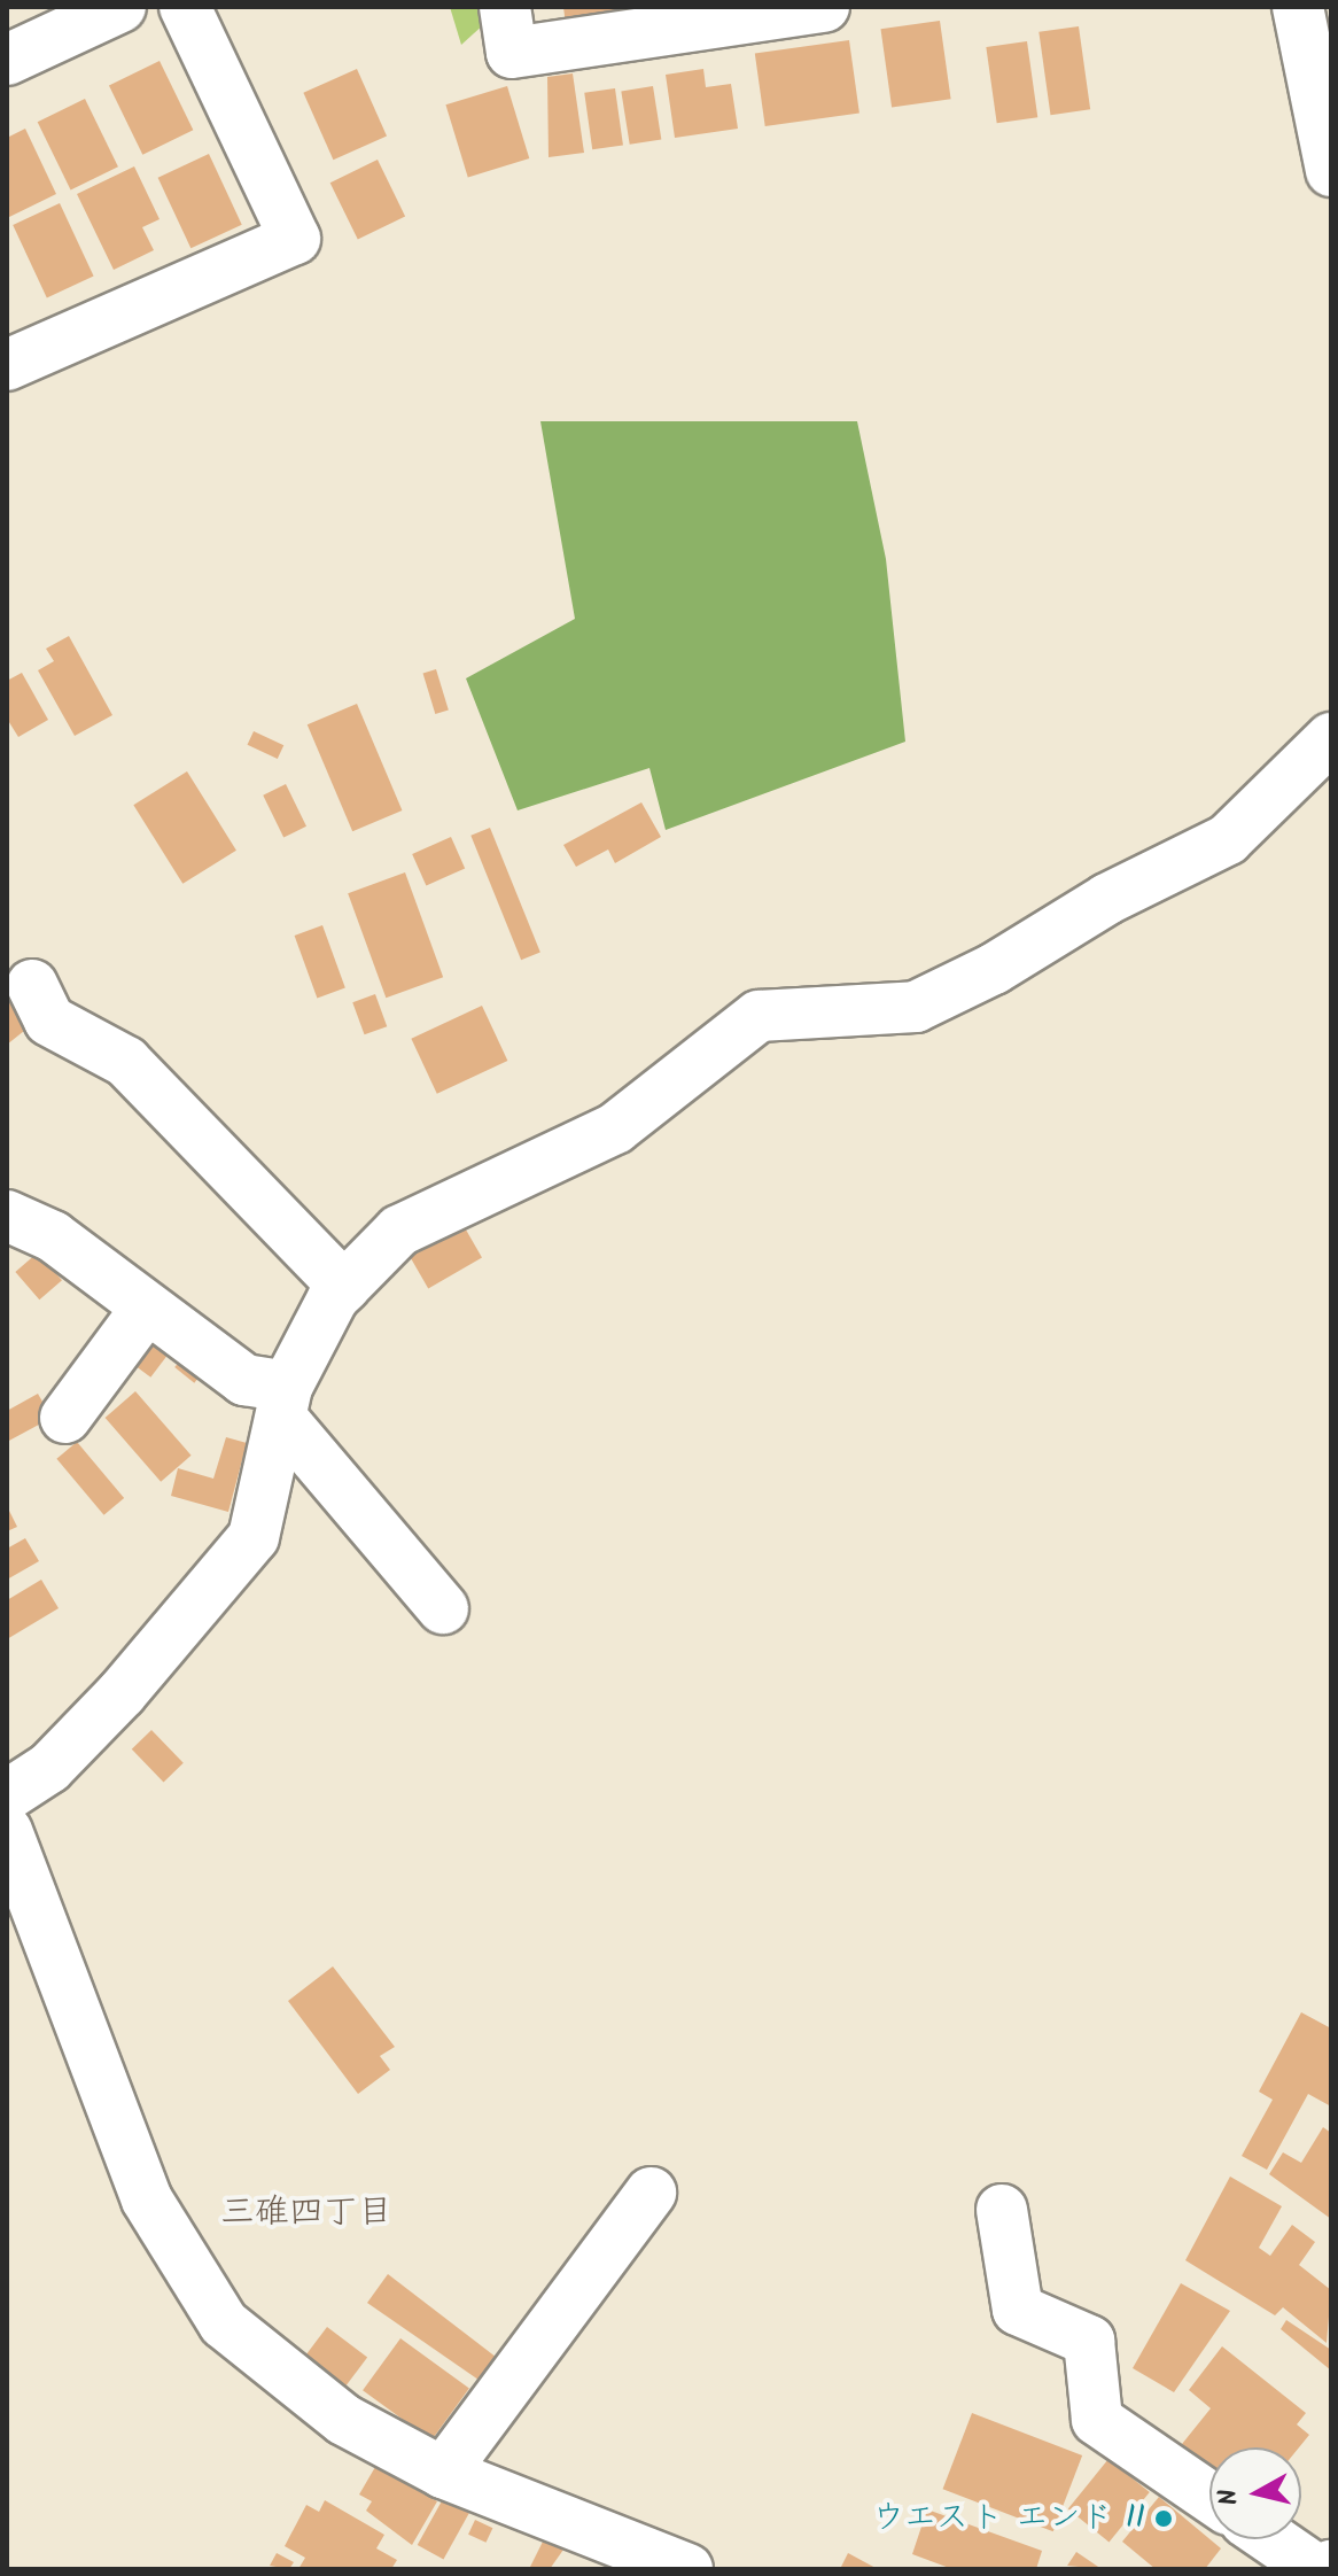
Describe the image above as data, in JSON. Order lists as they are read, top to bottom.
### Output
{
  "districts": ["三碓四丁目"],
  "places": ["ウエスト エンド II"],
  "north": "left"
}
